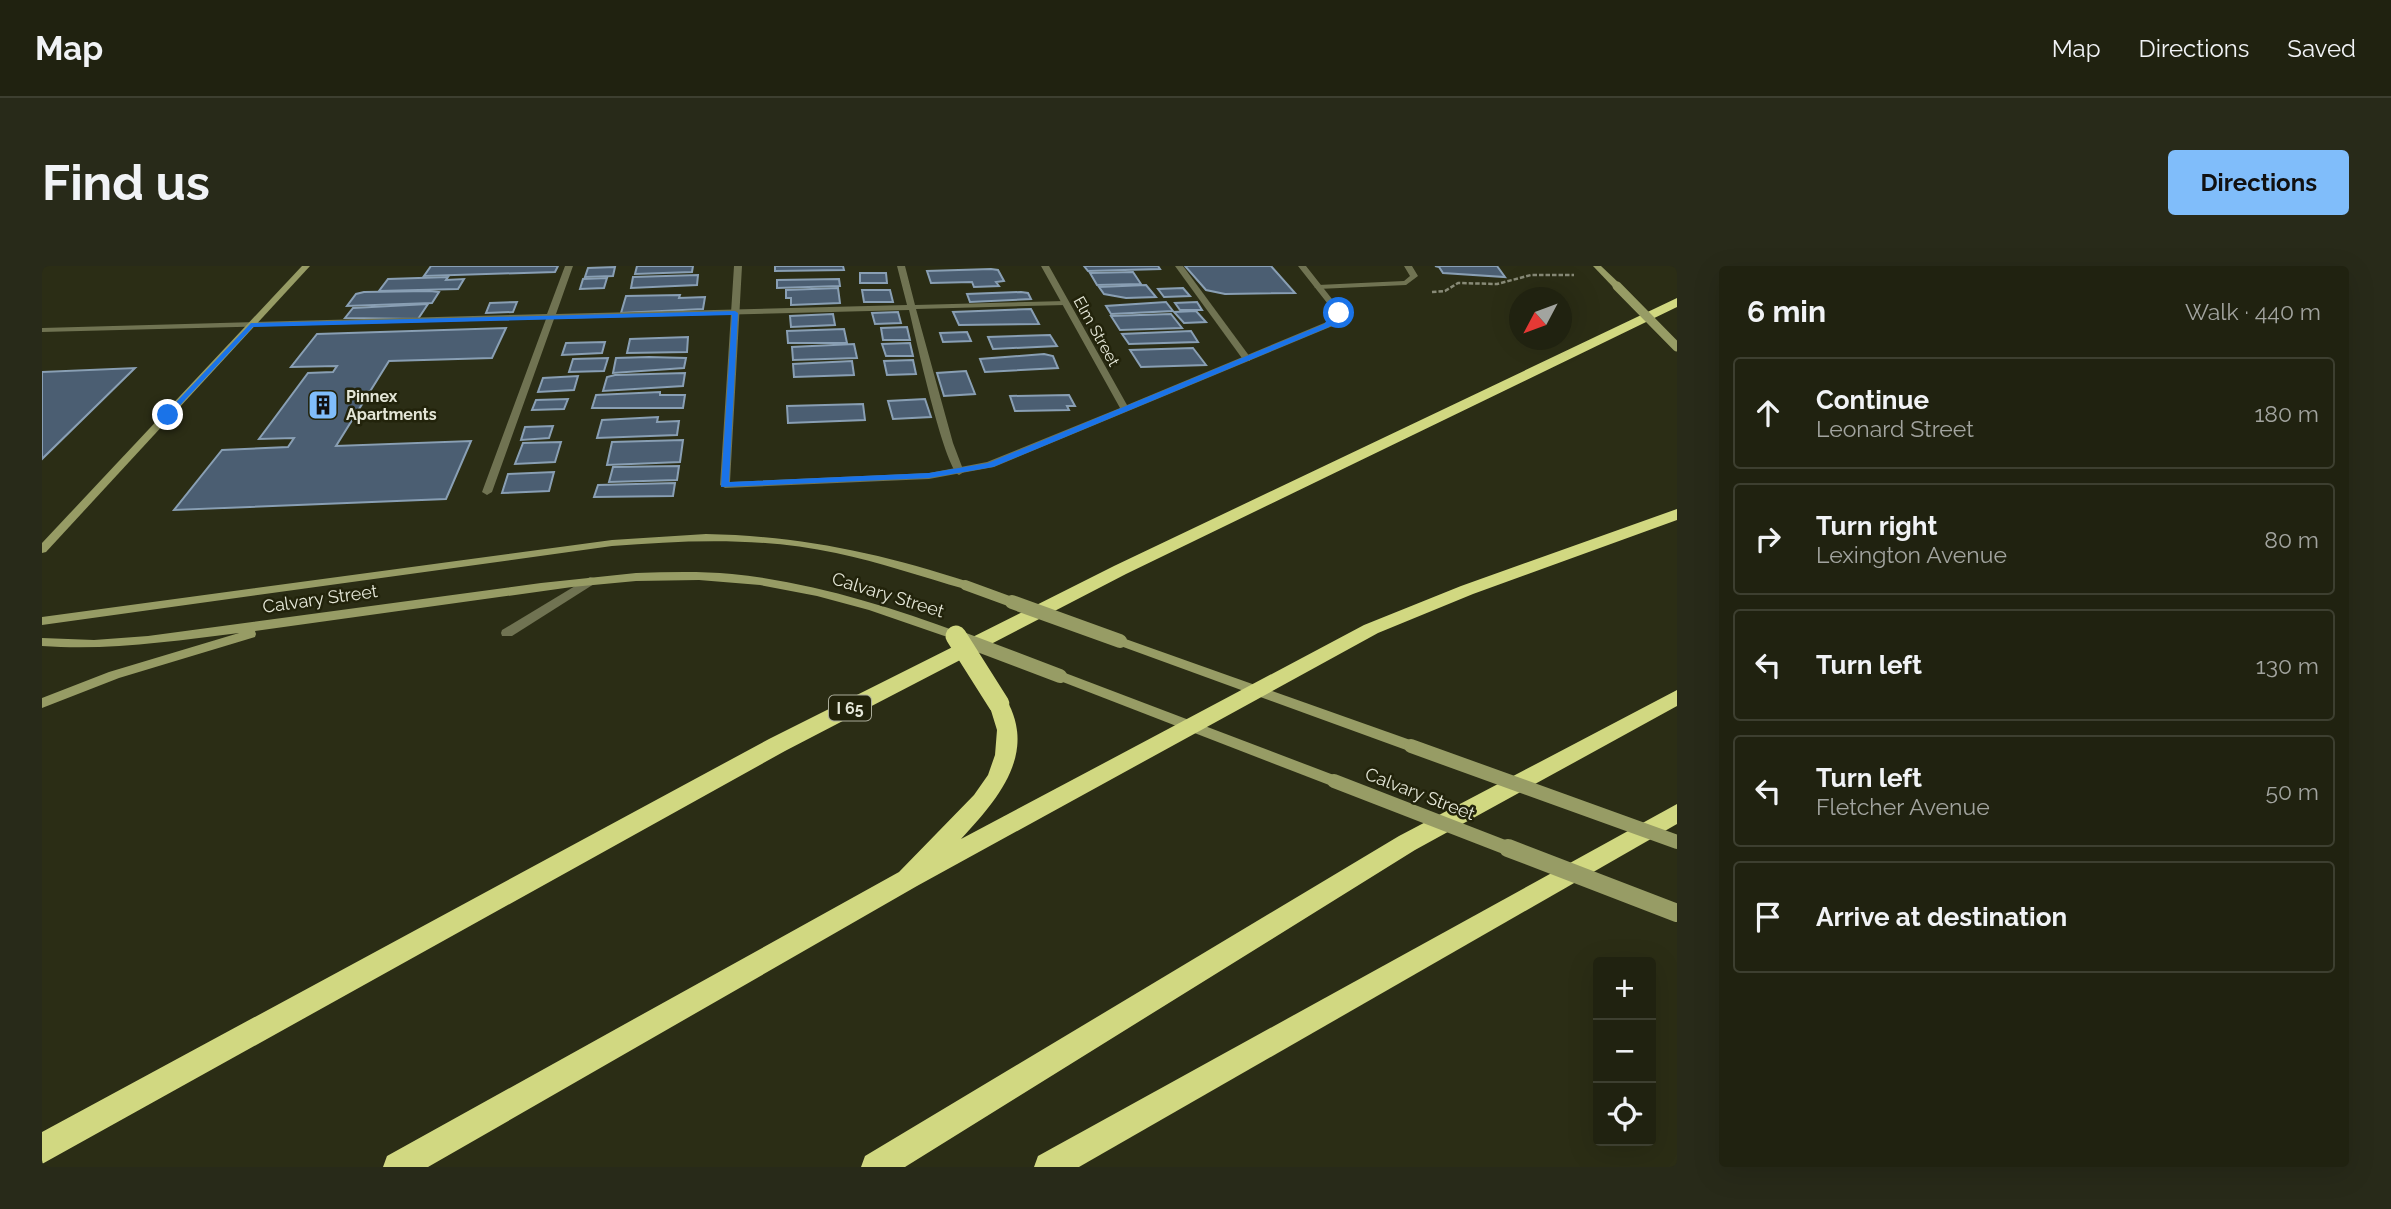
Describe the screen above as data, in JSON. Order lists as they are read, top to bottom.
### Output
{
  "streets": {
    "highway": ["I 65"],
    "main road": ["Calvary Street"],
    "street": ["Elm Street"]
  },
  "places": {
    "building": ["Pinnex Apartments"]
  },
  "north": "bottom left",
  "page": {
    "header": "Map",
    "nav": ["Map", "Directions", "Saved"],
    "buttons": "Directions",
    "title": "Find us",
    "heading": ["6 min", "Walk · 440 m"],
    "list": [
      ["Continue", "Leonard Street", "180 m"],
      ["Turn right", "Lexington Avenue", "80 m"],
      ["Turn left", "130 m"],
      ["Turn left", "Fletcher Avenue", "50 m"],
      "Arrive at destination"
    ],
    "map_buttons": ["+", "−"]
  }
}
